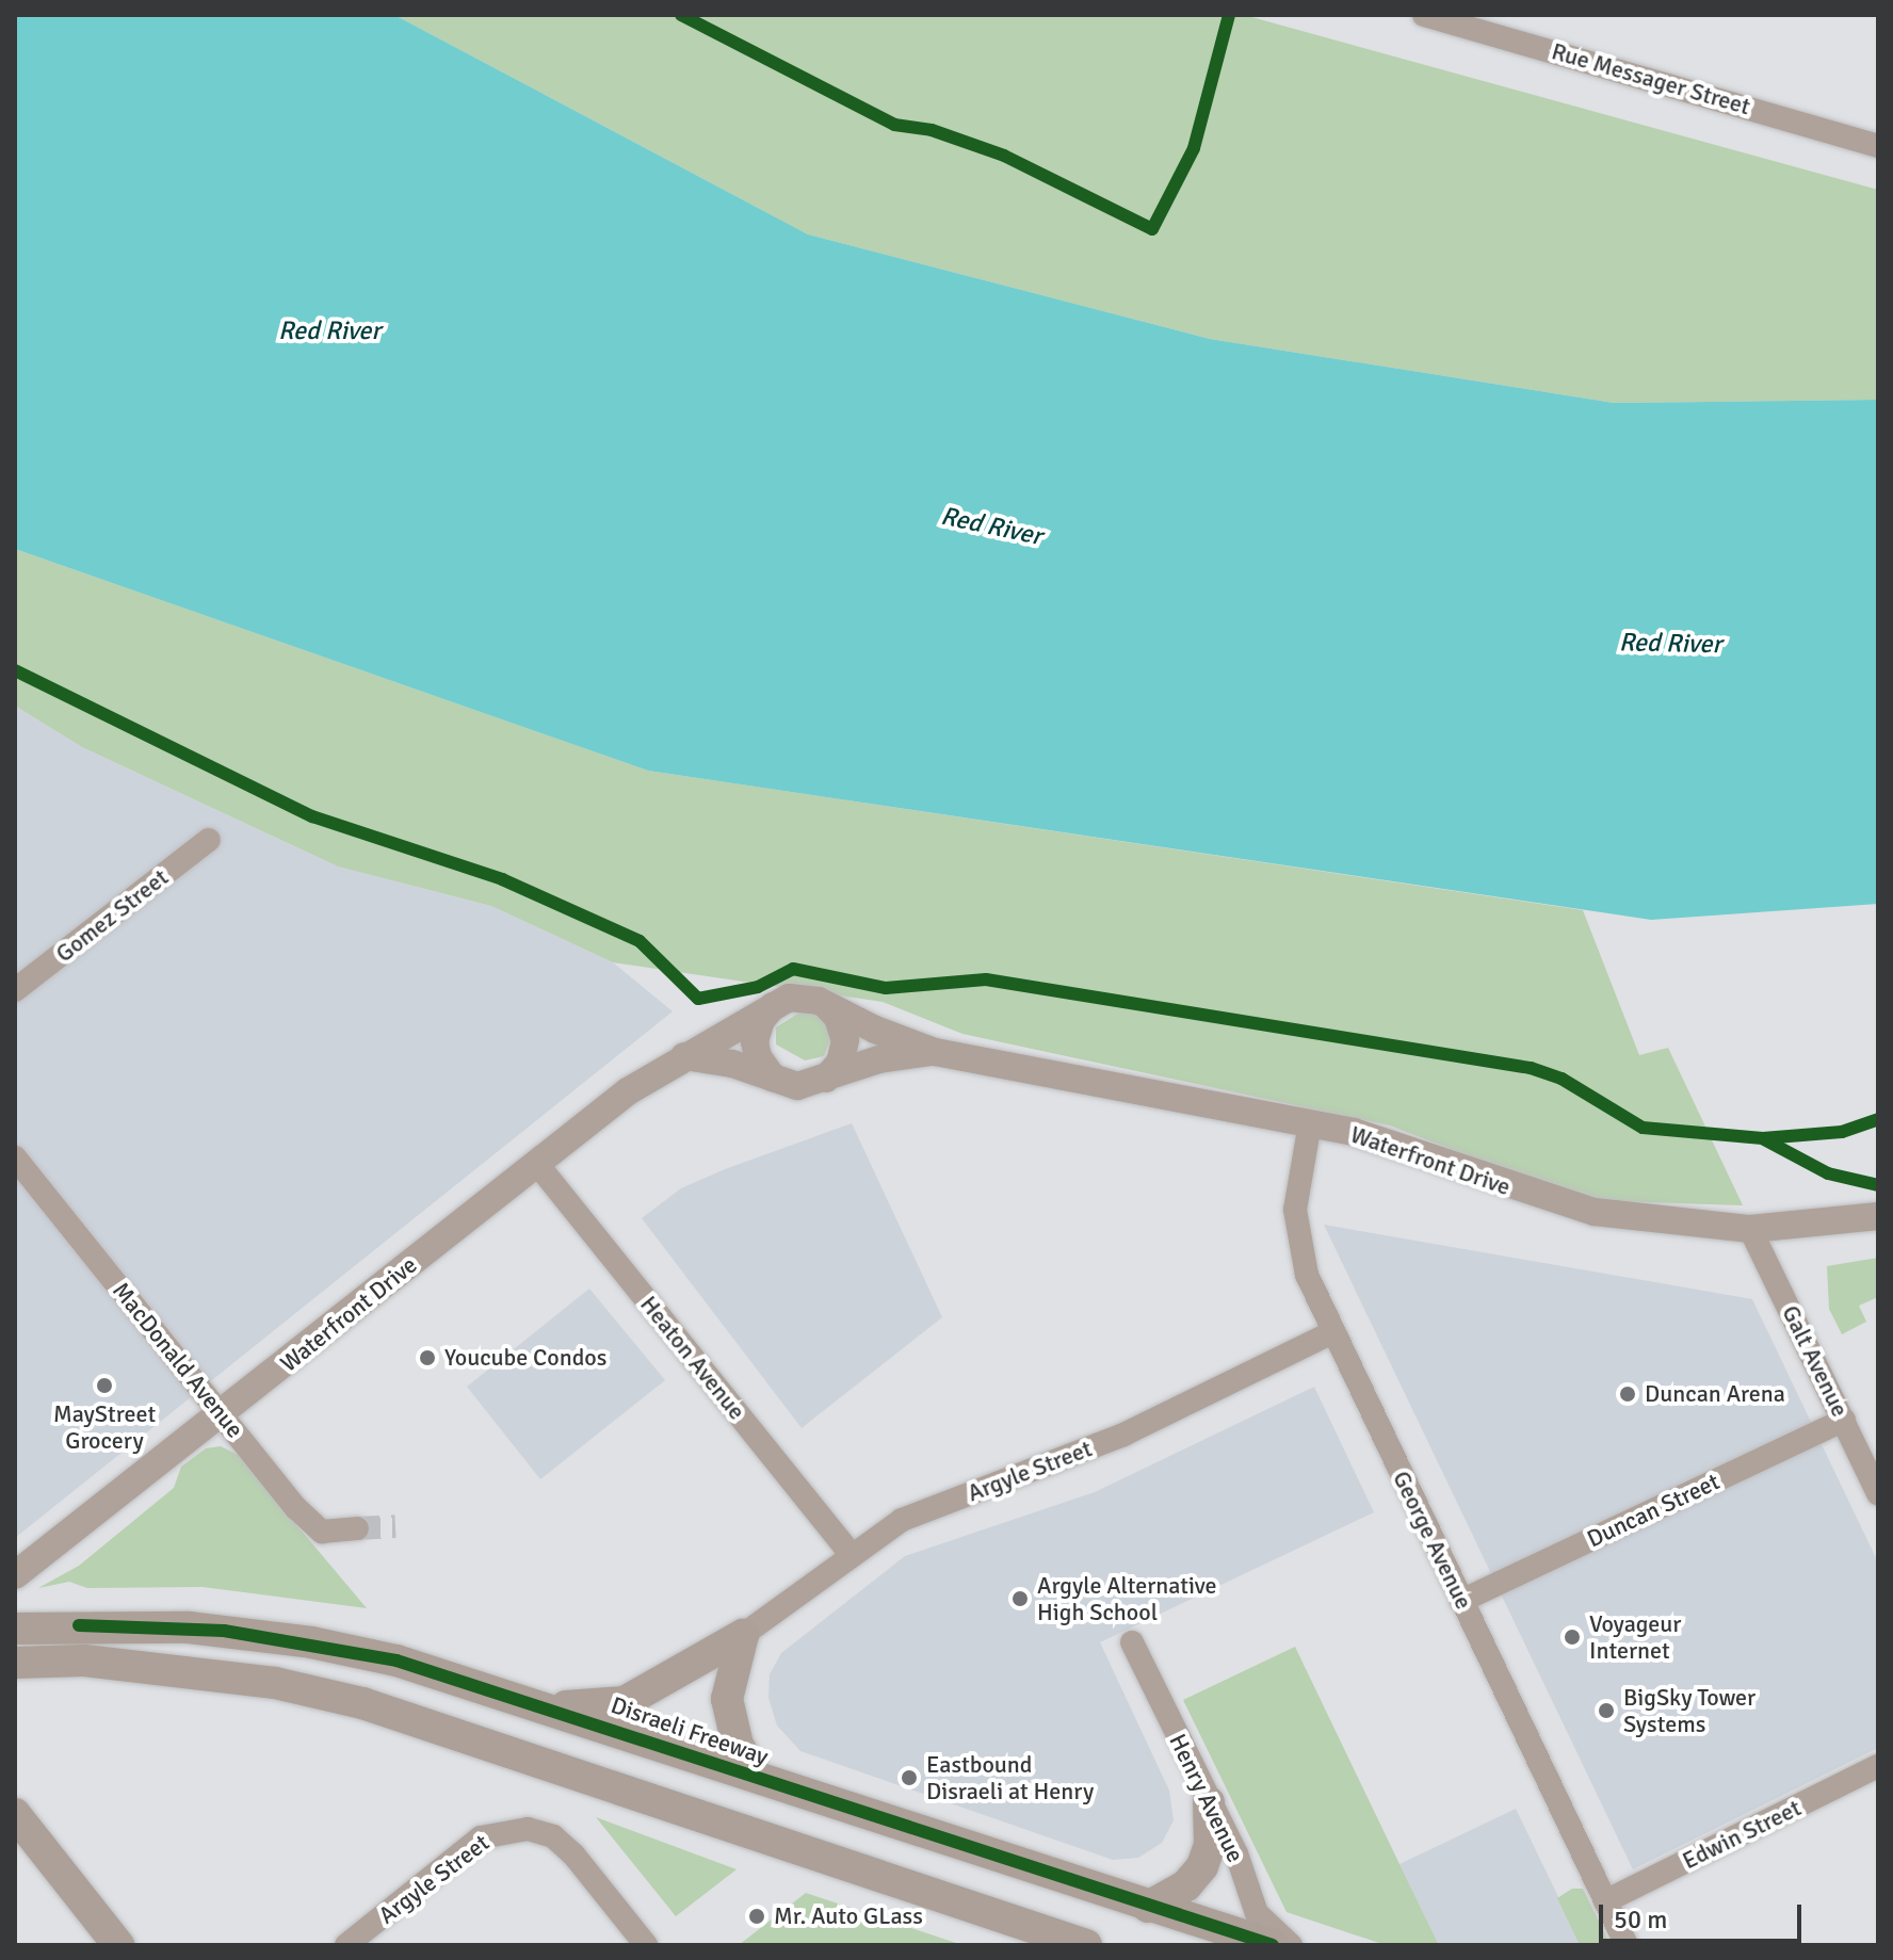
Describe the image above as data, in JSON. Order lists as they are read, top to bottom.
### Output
{
  "streets": {
    "main road": ["Disraeli Freeway"],
    "street": [
      "Rue Messager Street",
      "Gomez Street",
      "Waterfront Drive",
      "Heaton Avenue",
      "MacDonald Avenue",
      "Galt Avenue",
      "Argyle Street",
      "Duncan Street",
      "George Avenue",
      "Henry Avenue",
      "Edwin Street"
    ]
  },
  "crossings": [
    ["Waterfront Drive", "Heaton Avenue"],
    ["Waterfront Drive", "MacDonald Avenue"],
    ["Waterfront Drive", "Galt Avenue"],
    ["Waterfront Drive", "George Avenue"],
    ["Heaton Avenue", "Argyle Street"],
    ["Galt Avenue", "Duncan Street"],
    ["Argyle Street", "George Avenue"],
    ["Duncan Street", "George Avenue"],
    ["George Avenue", "Edwin Street"]
  ],
  "water": ["Red River"],
  "places": [
    "Youcube Condos",
    "MayStreet Grocery",
    "Duncan Arena",
    "Argyle Alternative High School",
    "Voyageur Internet",
    "BigSky Tower Systems",
    "Eastbound Disraeli at Henry",
    "Mr. Auto GLass"
  ],
  "scale_bar": "50 m"
}
